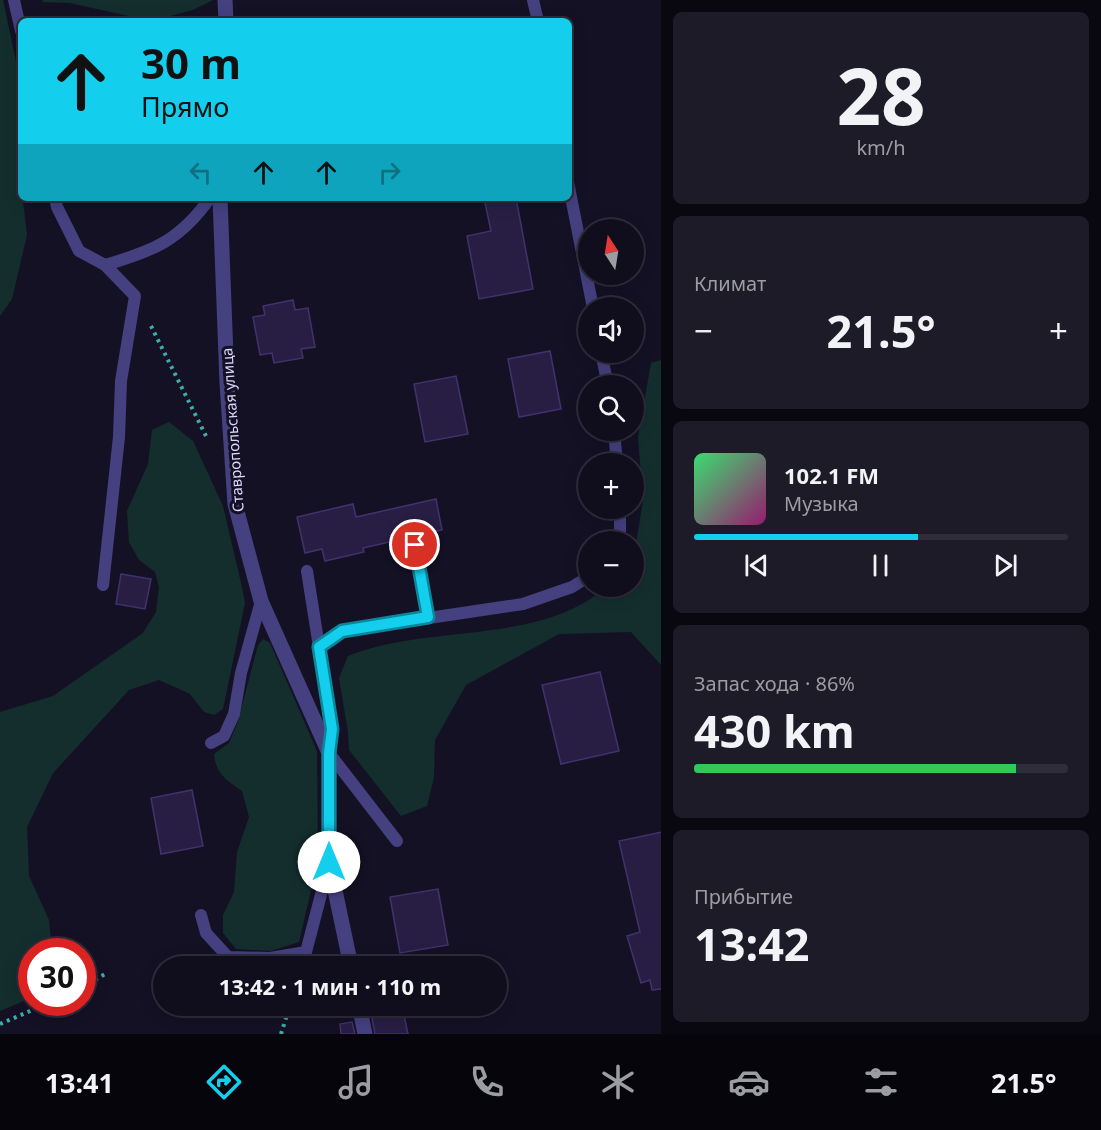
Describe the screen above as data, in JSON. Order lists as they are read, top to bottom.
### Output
{
  "streets": {
    "street": ["Ставропольская улица"]
  },
  "north": "top",
  "page": {
    "tile": [
      ["28", "km/h"],
      "Климат",
      ["Запас хода · 86%", "430 km"],
      ["Прибытие", "13:42"]
    ],
    "turn": ["30 m", "Прямо"],
    "map_buttons": ["+", "−"],
    "heat": ["−", "21.5°", "+"],
    "song": ["102.1 FM", "Музыка"],
    "limit": "30",
    "trip": "13:42 · 1 мин · 110 m",
    "tabs": ["13:41", "21.5°"]
  }
}
